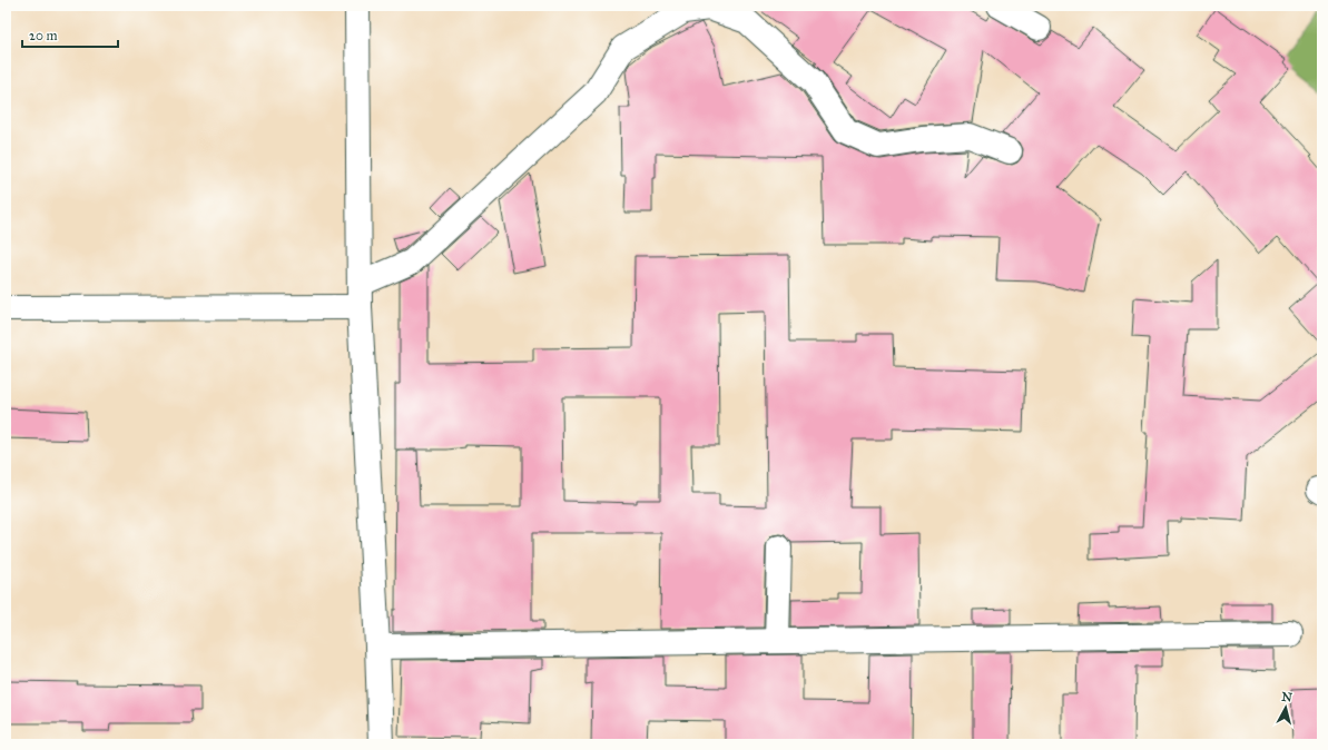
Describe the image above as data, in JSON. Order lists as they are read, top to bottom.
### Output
{
  "scale_bar": "20 m",
  "north": "top"
}
